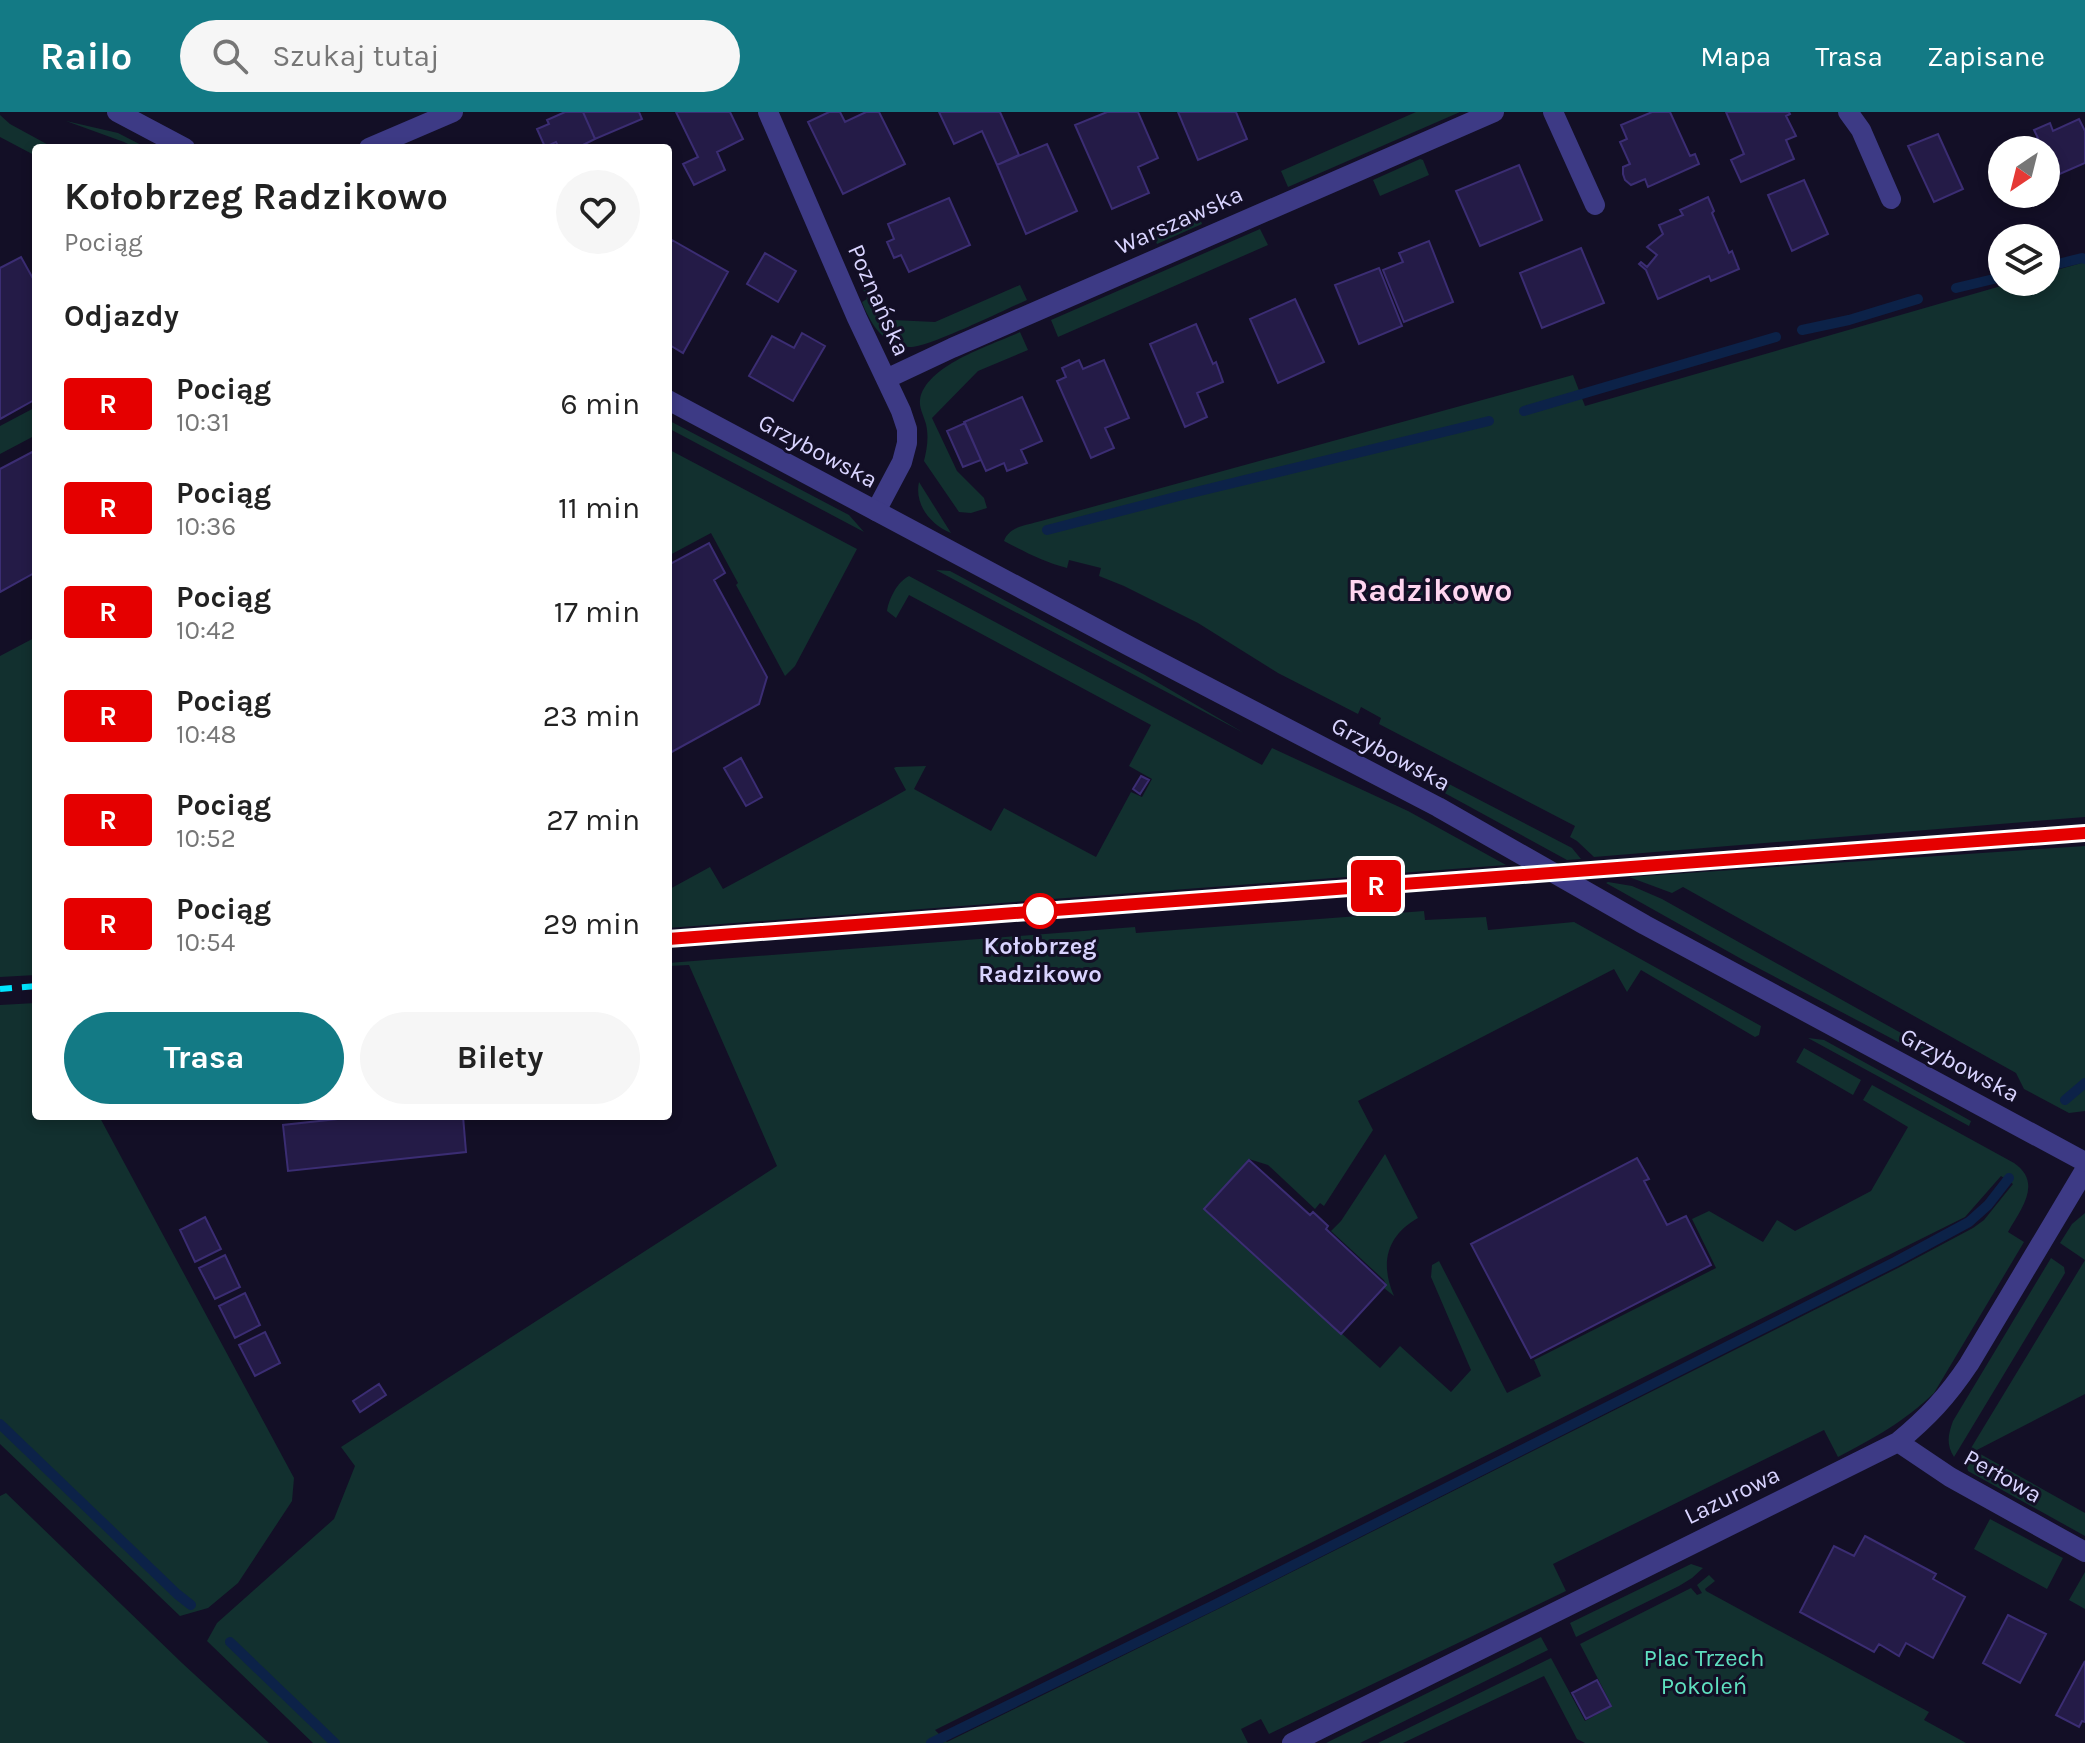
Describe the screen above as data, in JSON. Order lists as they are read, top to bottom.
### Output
{
  "streets": {
    "street": [
      "Warszawska",
      "Poznańska",
      "Grzybowska",
      "Perłowa",
      "Lazurowa"
    ]
  },
  "crossings": [
    ["Warszawska", "Poznańska"],
    ["Poznańska", "Grzybowska"],
    ["Perłowa", "Lazurowa"]
  ],
  "districts": ["Radzikowo"],
  "parks": ["Plac Trzech Pokoleń"],
  "places": ["Kołobrzeg Radzikowo"],
  "north": "bottom left",
  "page": {
    "header": "Railo",
    "search": "Szukaj tutaj",
    "nav": ["Mapa", "Trasa", "Zapisane"],
    "on_map": "R",
    "heading": [
      ["Kołobrzeg Radzikowo", "Pociąg"],
      "Odjazdy"
    ],
    "list": [
      {
        "mark": "R",
        "name": "Pociąg",
        "note": "10:31",
        "value": "6 min"
      },
      {
        "mark": "R",
        "name": "Pociąg",
        "note": "10:36",
        "value": "11 min"
      },
      {
        "mark": "R",
        "name": "Pociąg",
        "note": "10:42",
        "value": "17 min"
      },
      {
        "mark": "R",
        "name": "Pociąg",
        "note": "10:48",
        "value": "23 min"
      },
      {
        "mark": "R",
        "name": "Pociąg",
        "note": "10:52",
        "value": "27 min"
      },
      {
        "mark": "R",
        "name": "Pociąg",
        "note": "10:54",
        "value": "29 min"
      }
    ],
    "buttons": ["Trasa", "Bilety"]
  }
}
